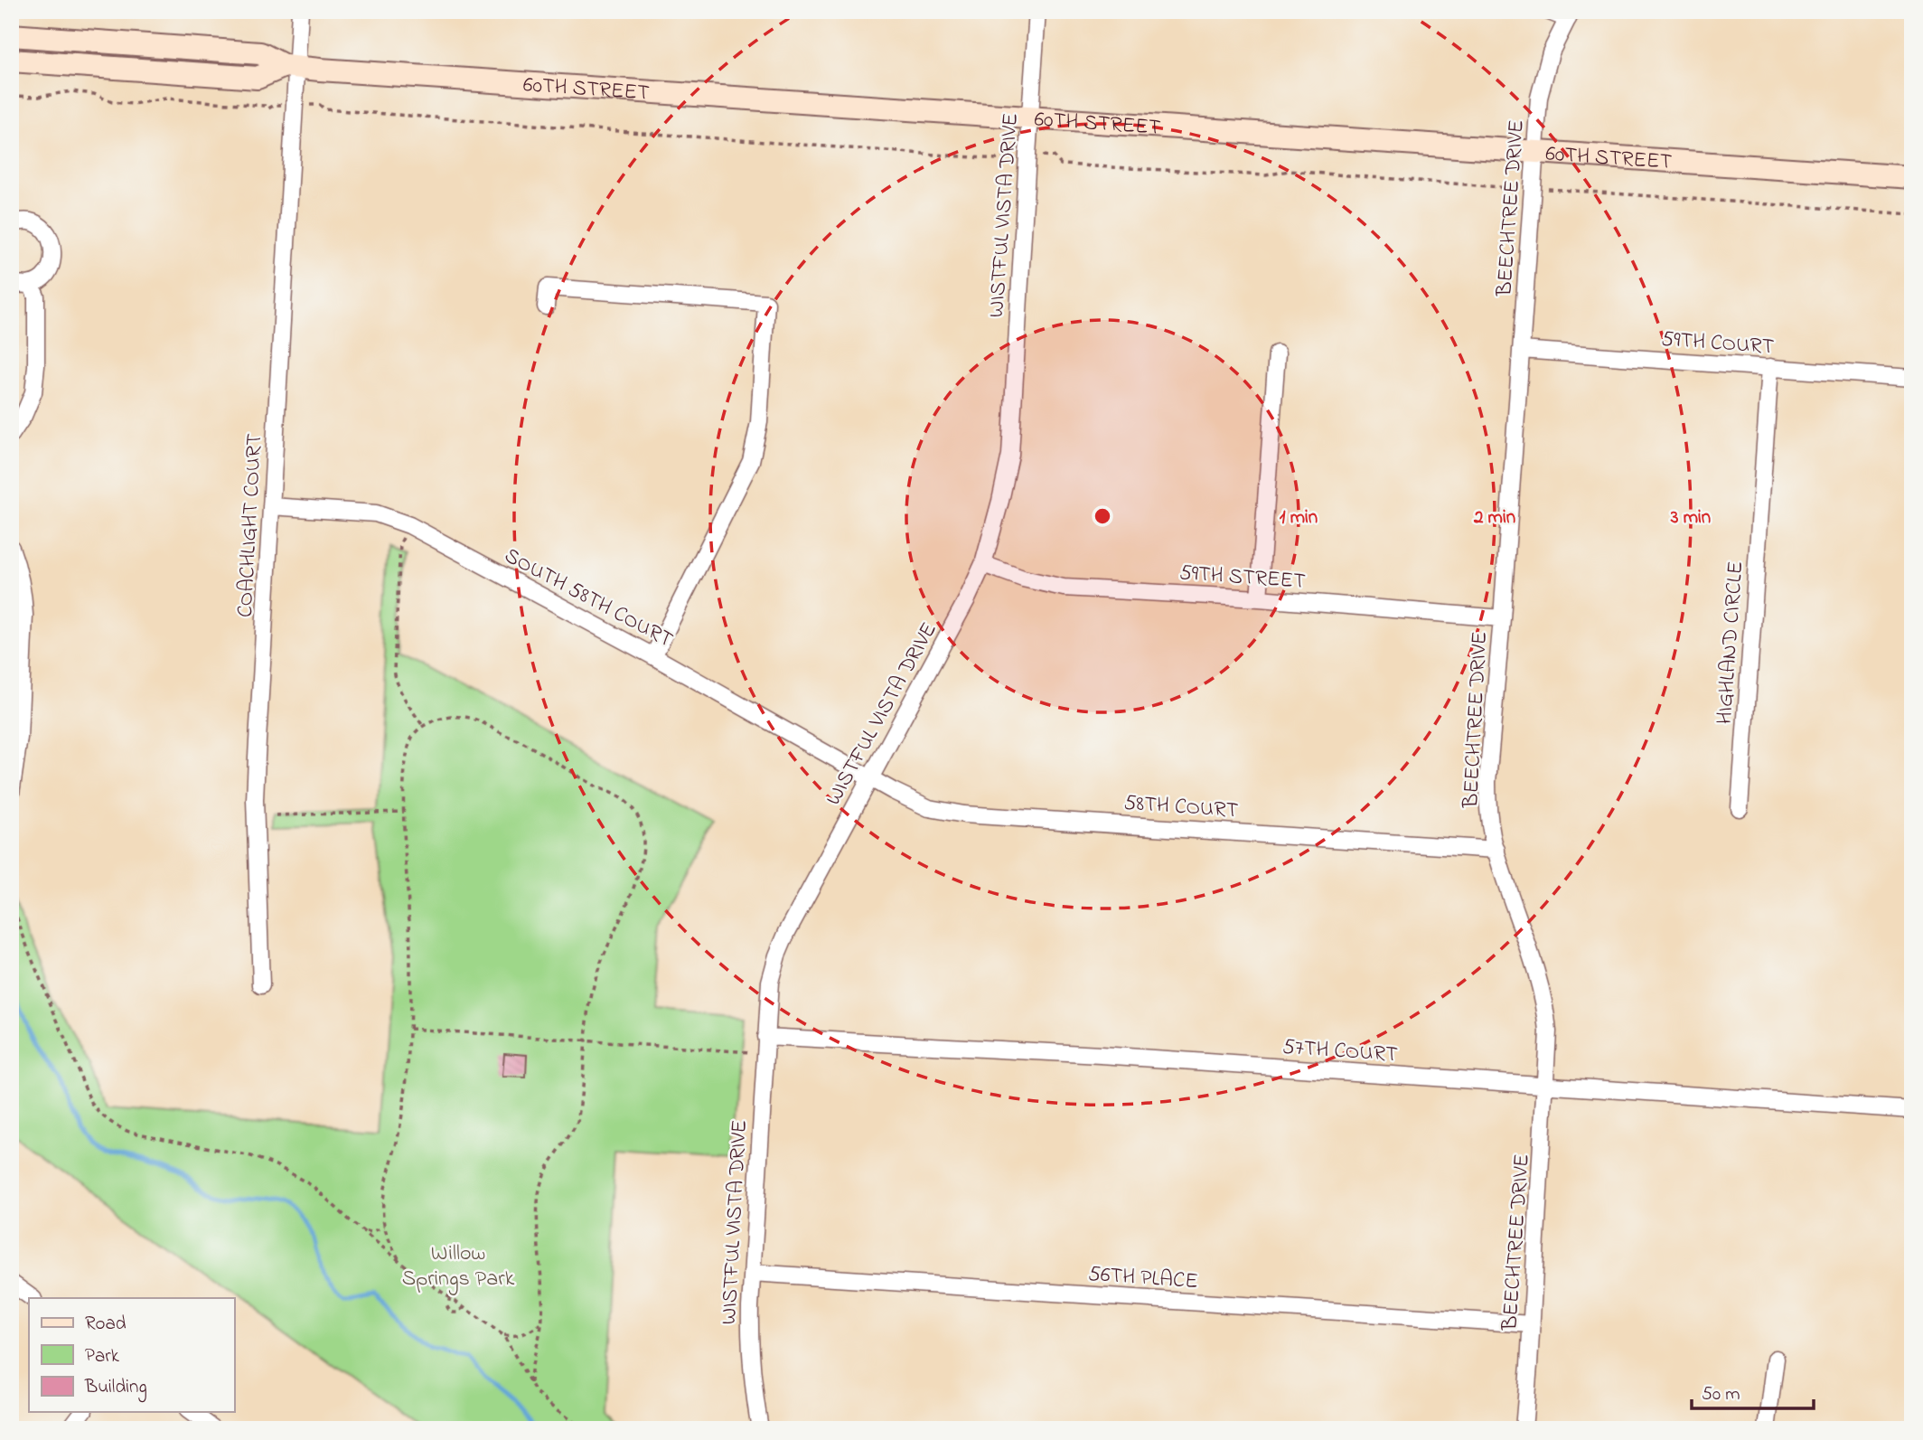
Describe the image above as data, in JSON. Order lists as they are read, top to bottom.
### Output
{
  "streets": {
    "street": [
      "60TH STREET",
      "BEECHTREE DRIVE",
      "WISTFUL VISTA DRIVE",
      "59TH COURT",
      "COACHLIGHT COURT",
      "59TH STREET",
      "SOUTH 58TH COURT",
      "HIGHLAND CIRCLE",
      "58TH COURT",
      "57TH COURT",
      "56TH PLACE"
    ]
  },
  "crossings": [
    ["60TH STREET", "BEECHTREE DRIVE"],
    ["60TH STREET", "WISTFUL VISTA DRIVE"],
    ["60TH STREET", "COACHLIGHT COURT"],
    ["BEECHTREE DRIVE", "59TH COURT"],
    ["BEECHTREE DRIVE", "59TH STREET"],
    ["BEECHTREE DRIVE", "58TH COURT"],
    ["BEECHTREE DRIVE", "57TH COURT"],
    ["BEECHTREE DRIVE", "56TH PLACE"],
    ["WISTFUL VISTA DRIVE", "59TH STREET"],
    ["WISTFUL VISTA DRIVE", "SOUTH 58TH COURT"],
    ["WISTFUL VISTA DRIVE", "58TH COURT"],
    ["WISTFUL VISTA DRIVE", "57TH COURT"],
    ["WISTFUL VISTA DRIVE", "56TH PLACE"],
    ["59TH COURT", "HIGHLAND CIRCLE"],
    ["COACHLIGHT COURT", "SOUTH 58TH COURT"],
    ["SOUTH 58TH COURT", "58TH COURT"]
  ],
  "parks": ["Willow Springs Park"],
  "legend": ["Road", "Park", "Building"],
  "scale_bar": "50 m",
  "rings": ["1 min", "2 min", "3 min"]
}
